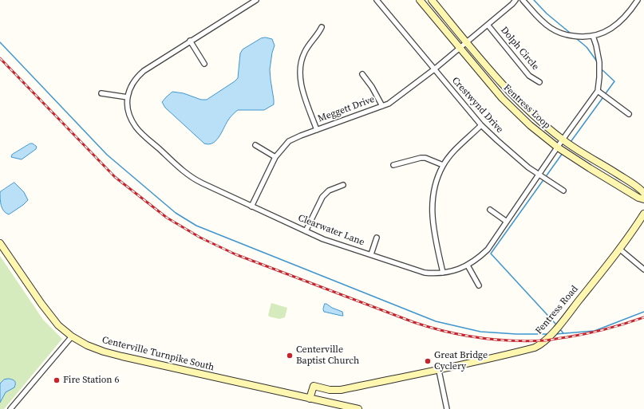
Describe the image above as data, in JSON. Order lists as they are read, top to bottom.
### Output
{
  "streets": {
    "street": [
      "Dolph Circle",
      "Crestwynd Drive",
      "Fentress Loop",
      "Meggett Drive",
      "Clearwater Lane",
      "Fentress Road",
      "Centerville Turnpike South"
    ]
  },
  "crossings": [
    ["Dolph Circle", "Meggett Drive"],
    ["Crestwynd Drive", "Meggett Drive"],
    ["Crestwynd Drive", "Clearwater Lane"],
    ["Fentress Loop", "Meggett Drive"],
    ["Fentress Loop", "Clearwater Lane"],
    ["Meggett Drive", "Clearwater Lane"],
    ["Fentress Road", "Centerville Turnpike South"]
  ],
  "places": ["Centerville Baptist Church", "Great Bridge Cyclery", "Fire Station 6"]
}
